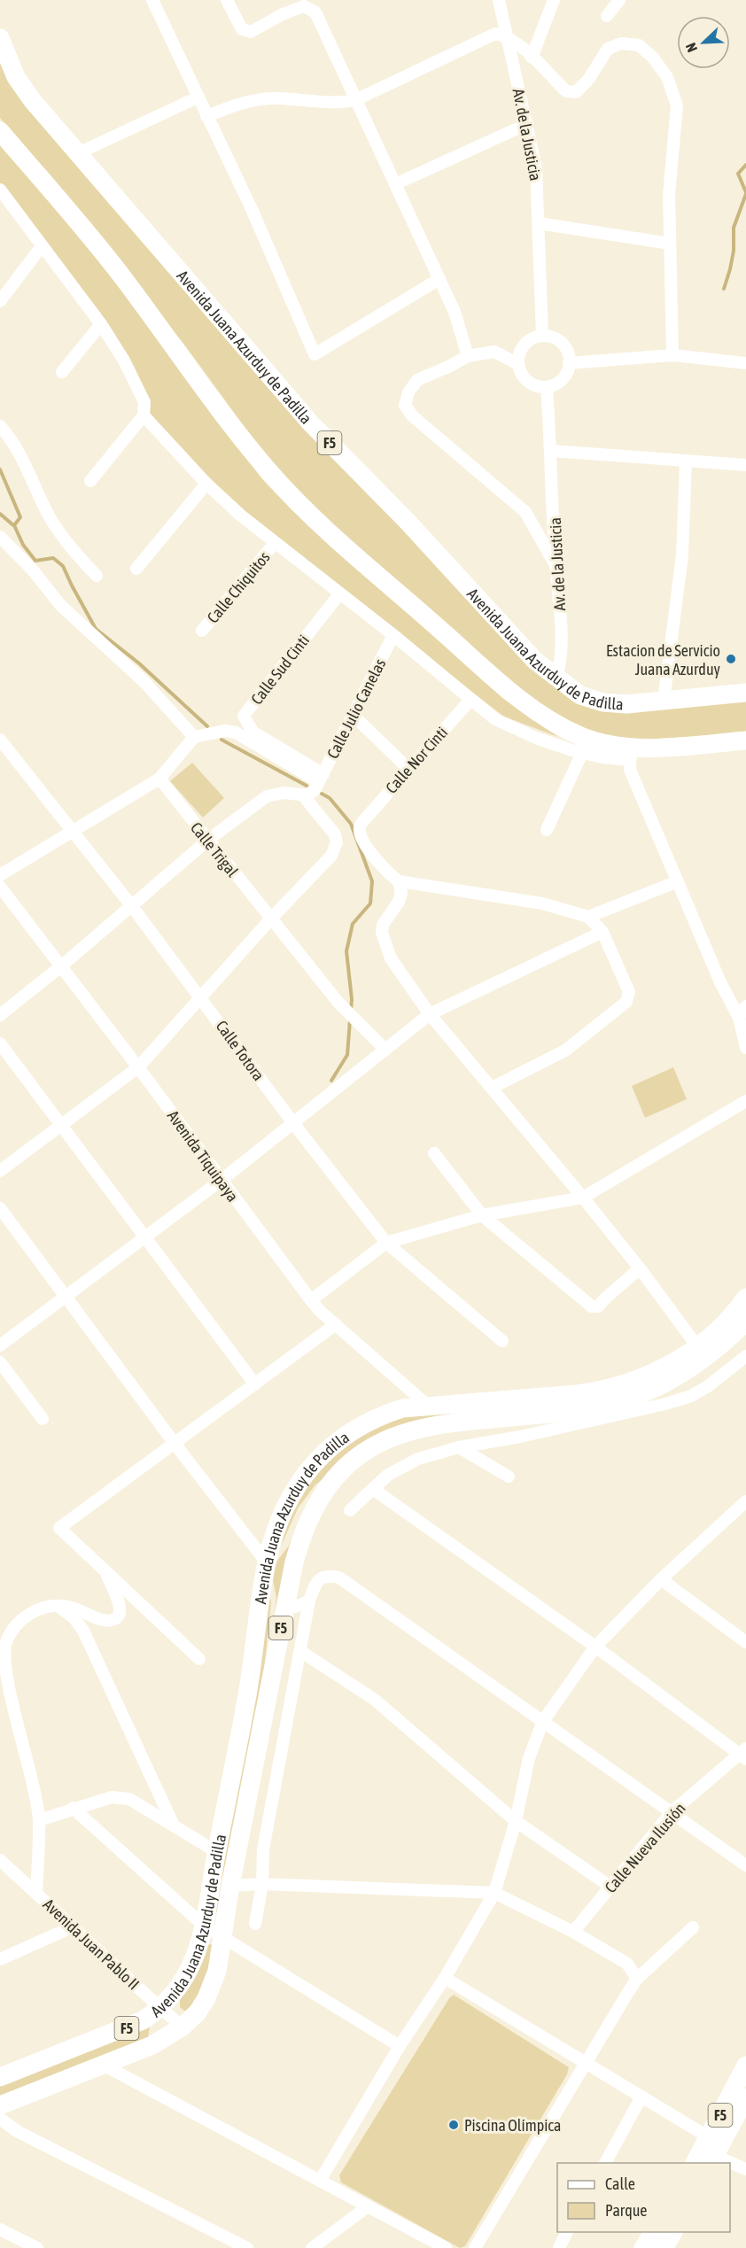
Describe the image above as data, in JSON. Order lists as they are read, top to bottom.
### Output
{
  "streets": {
    "highway": ["Avenida Juana Azurduy de Padilla", "F5"],
    "street": [
      "Av. de la Justicia",
      "Calle Chiquitos",
      "Calle Sud Cinti",
      "Calle Julio Canelas",
      "Calle Nor Cinti",
      "Calle Trigal",
      "Calle Totora",
      "Avenida Tiquipaya",
      "Calle Nueva Ilusión",
      "Avenida Juan Pablo II"
    ]
  },
  "crossings": [
    ["Av. de la Justicia", "Avenida Juana Azurduy de Padilla"],
    ["Avenida Juana Azurduy de Padilla", "Avenida Tiquipaya"],
    ["Avenida Juana Azurduy de Padilla", "Avenida Juan Pablo II"],
    ["Calle Sud Cinti", "Calle Julio Canelas"]
  ],
  "places": ["Estacion de Servicio Juana Azurduy", "Piscina Olímpica"],
  "legend": ["Calle", "Parque"],
  "north": "bottom left"
}
